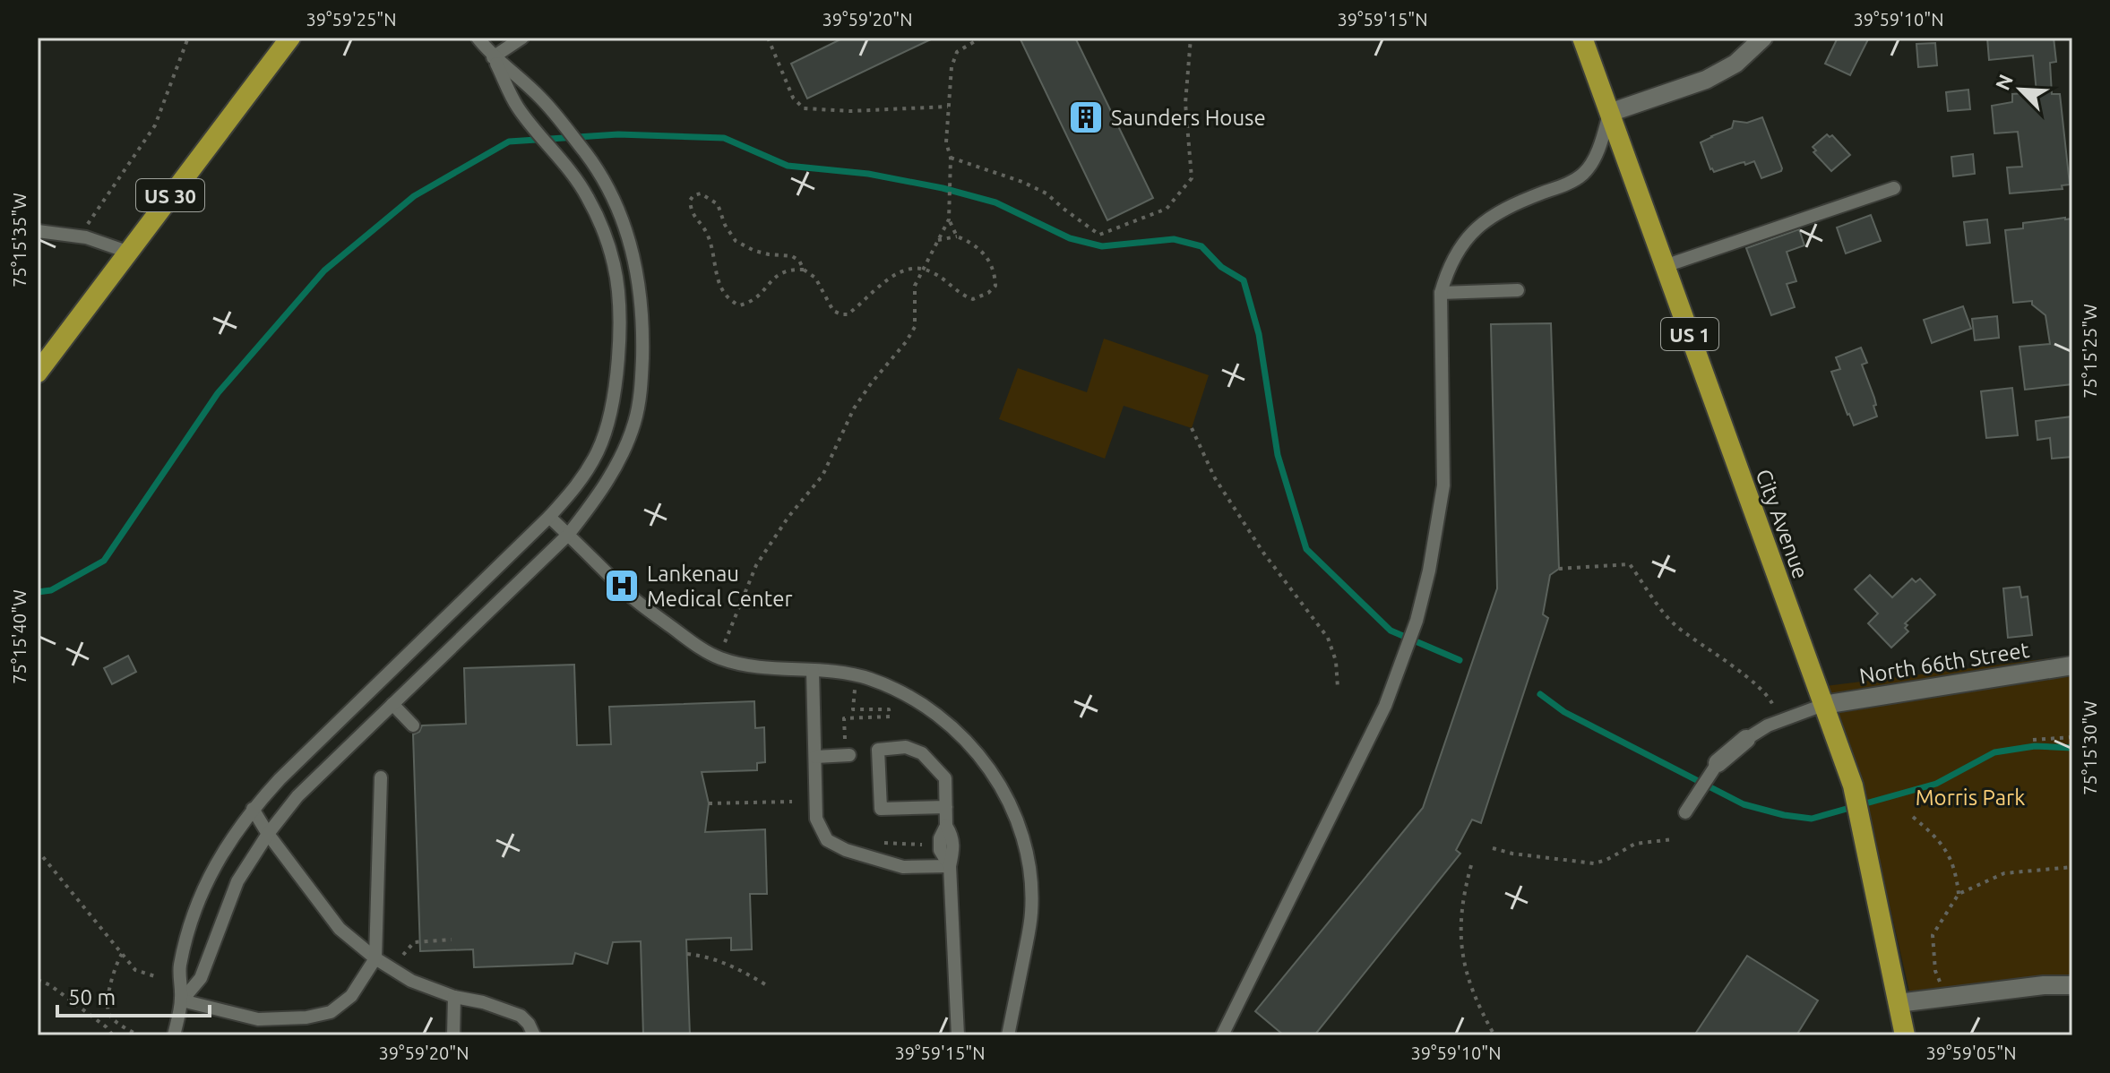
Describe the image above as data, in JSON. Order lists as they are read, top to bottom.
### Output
{
  "streets": {
    "highway": ["US 30", "US 1", "City Avenue"],
    "street": ["North 66th Street"]
  },
  "crossings": [
    ["City Avenue", "North 66th Street"]
  ],
  "parks": ["Morris Park"],
  "places": {
    "building": ["Saunders House"],
    "hospital": ["Lankenau Medical Center"]
  },
  "scale_bar": "50 m",
  "north": "top left",
  "coordinates": [
    "39°59'25\"N",
    "39°59'20\"N",
    "39°59'15\"N",
    "39°59'10\"N",
    "75°15'35\"W",
    "75°15'25\"W",
    "75°15'40\"W",
    "75°15'30\"W",
    "39°59'05\"N"
  ]
}
